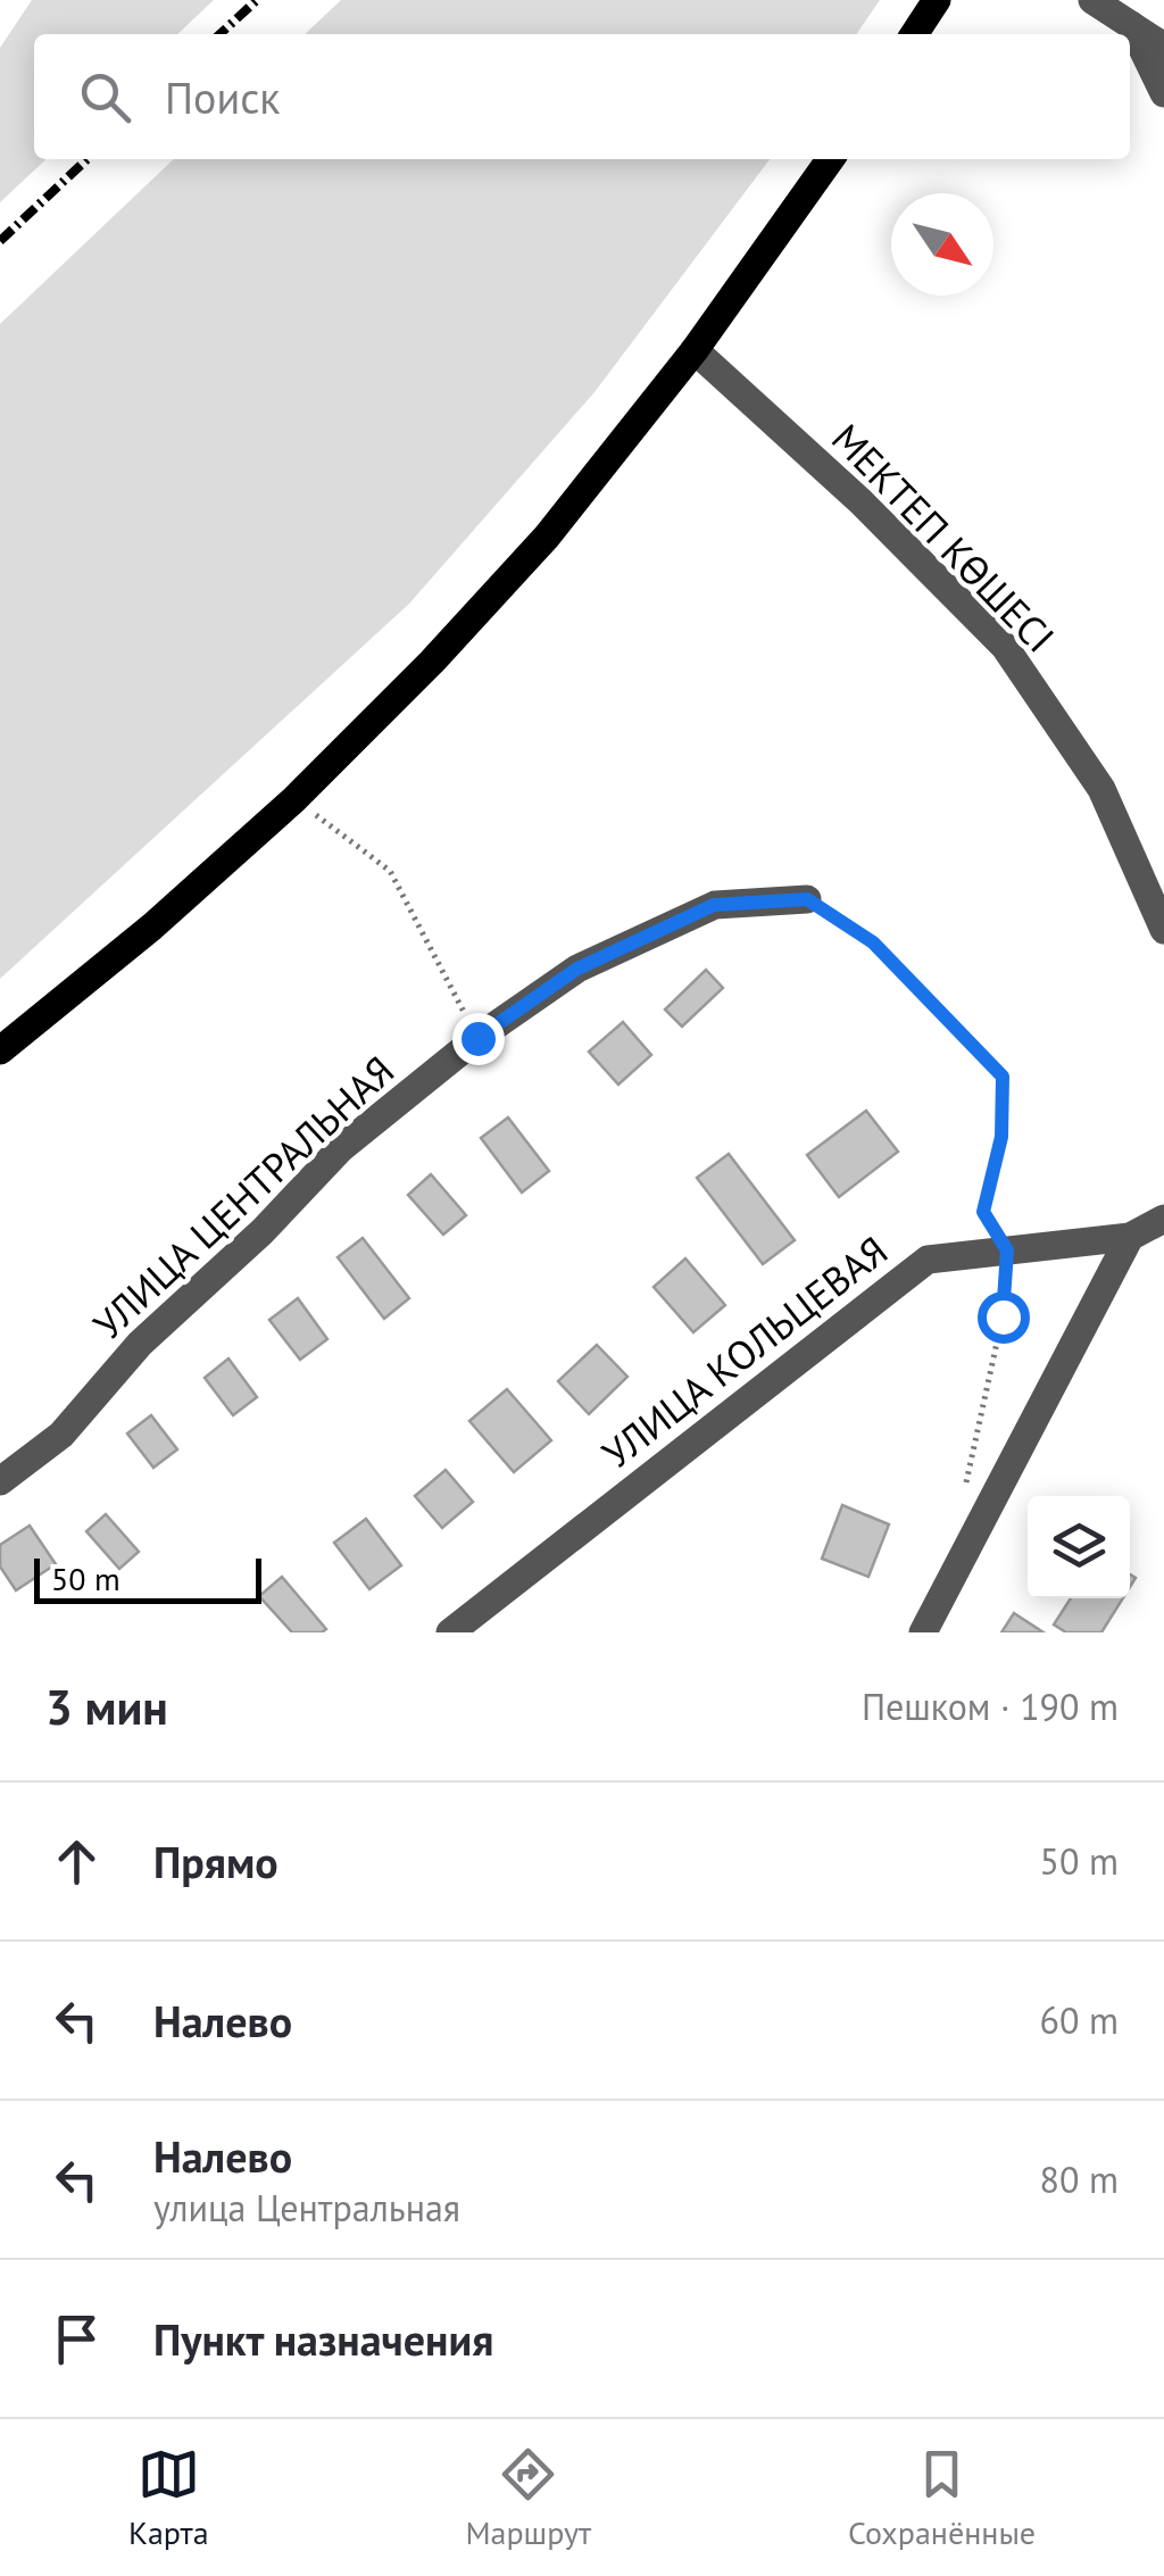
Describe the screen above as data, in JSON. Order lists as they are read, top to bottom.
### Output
{
  "streets": {
    "street": ["МЕКТЕП КӨШЕСІ", "УЛИЦА ЦЕНТРАЛЬНАЯ", "УЛИЦА КОЛЬЦЕВАЯ"]
  },
  "scale_bar": "50 m",
  "north": "bottom right",
  "page": {
    "search": "Поиск",
    "scale": "50 m",
    "heading": ["3 мин", "Пешком · 190 m"],
    "list": [
      ["Прямо", "50 m"],
      ["Налево", "60 m"],
      ["Налево", "улица Центральная", "80 m"],
      "Пункт назначения"
    ],
    "nav": ["Карта", "Маршрут", "Сохранённые"]
  }
}
